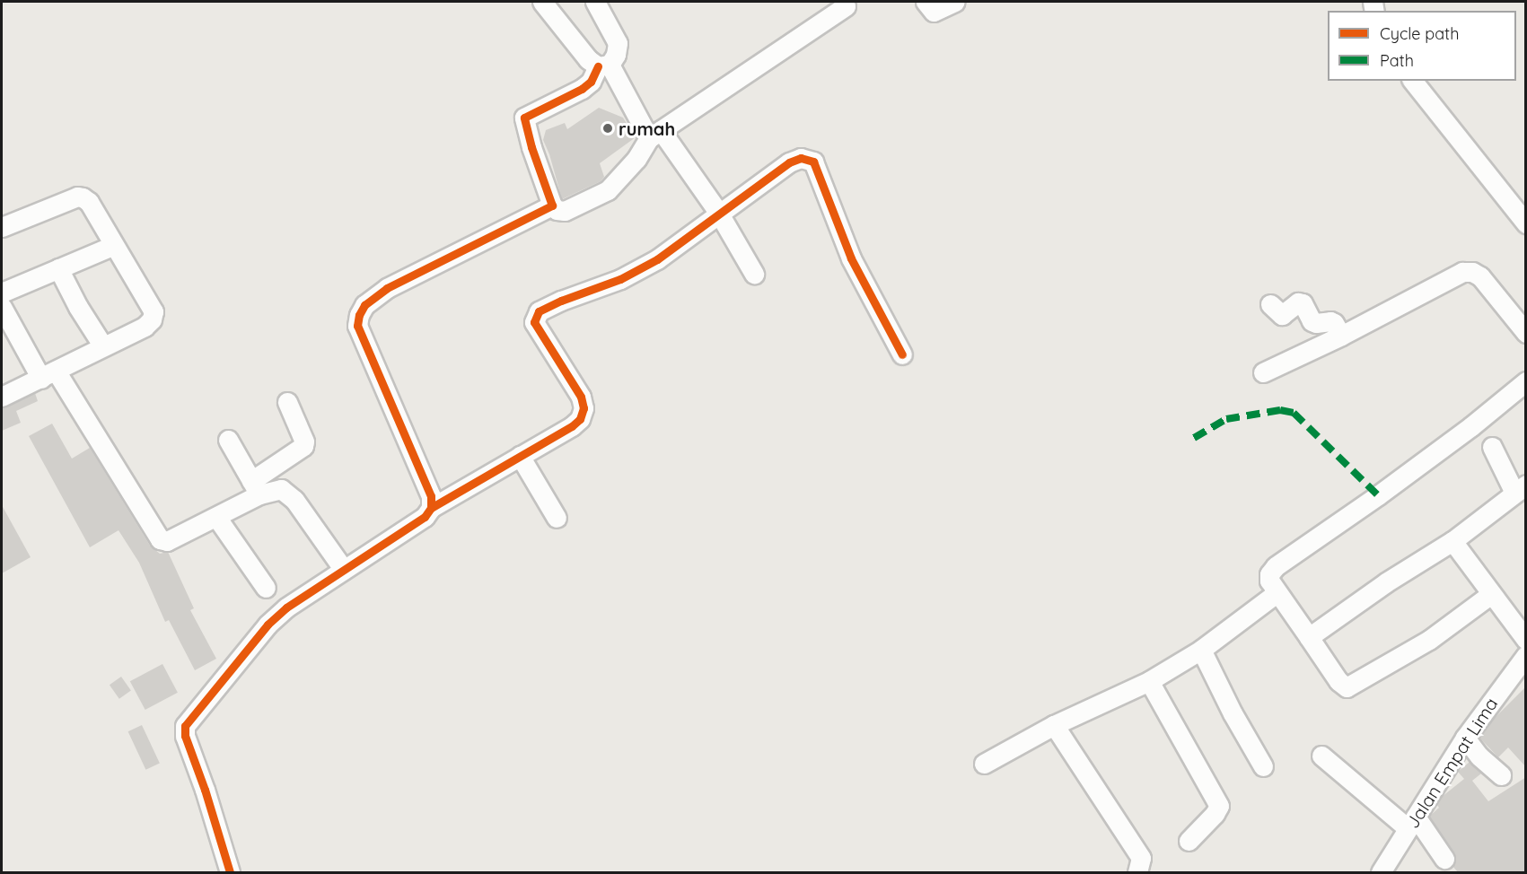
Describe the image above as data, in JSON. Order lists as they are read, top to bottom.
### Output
{
  "streets": {
    "street": ["Jalan Empat Lima"]
  },
  "places": ["rumah"],
  "legend": ["Cycle path", "Path"]
}
